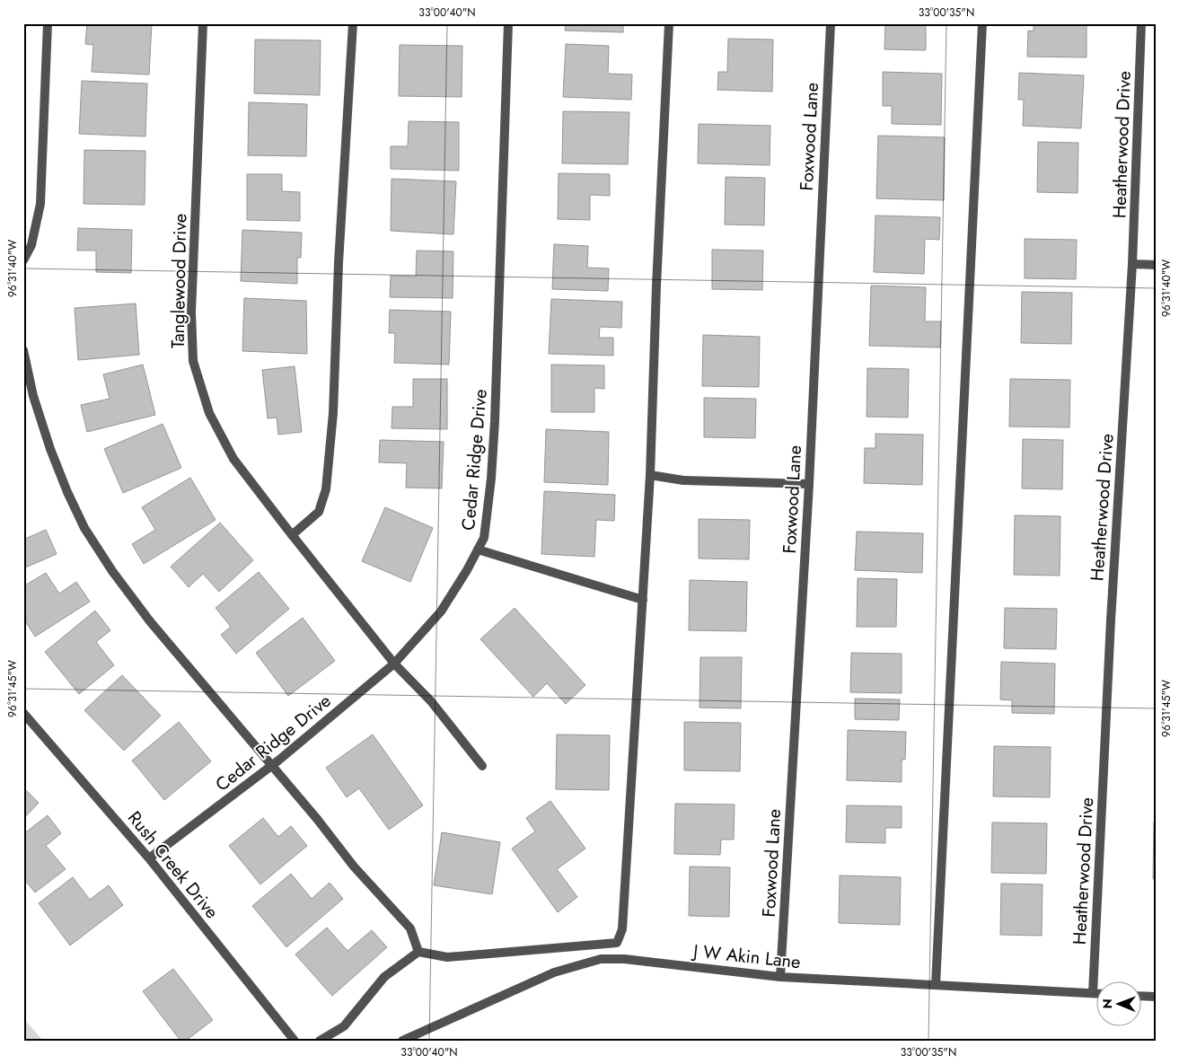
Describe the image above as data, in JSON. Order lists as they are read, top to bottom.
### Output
{
  "streets": {
    "street": [
      "Foxwood Lane",
      "Heatherwood Drive",
      "Tanglewood Drive",
      "Cedar Ridge Drive",
      "Rush Creek Drive",
      "J W Akin Lane"
    ]
  },
  "crossings": [
    ["Foxwood Lane", "J W Akin Lane"],
    ["Heatherwood Drive", "J W Akin Lane"],
    ["Tanglewood Drive", "Cedar Ridge Drive"],
    ["Cedar Ridge Drive", "Rush Creek Drive"]
  ],
  "north": "left",
  "coordinates": [
    "33°00'40\"N",
    "33°00'35\"N",
    "96°31'40\"W",
    "96°31'45\"W"
  ]
}
